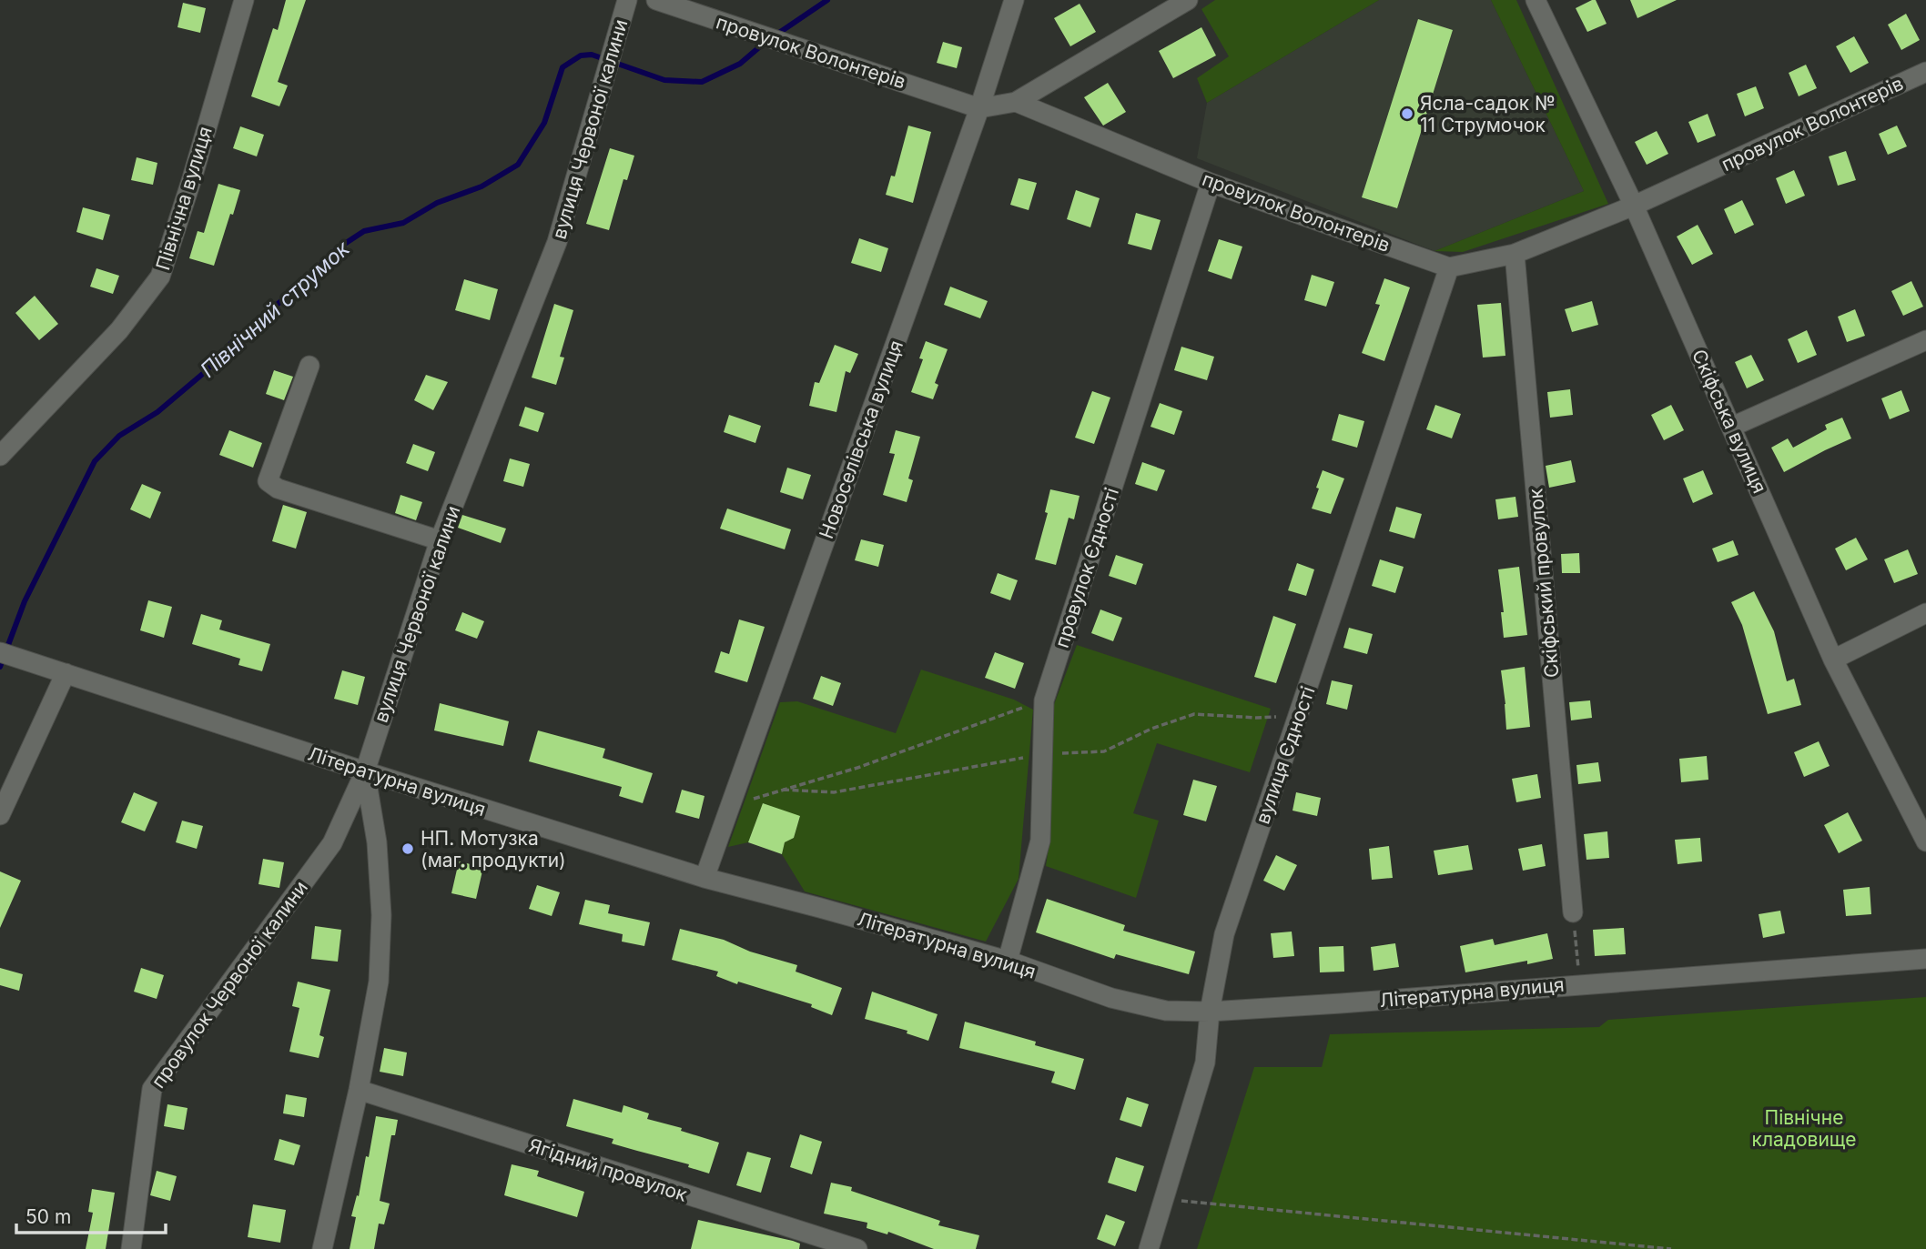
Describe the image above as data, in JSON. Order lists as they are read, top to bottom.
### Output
{
  "streets": {
    "street": [
      "провулок Волонтерів",
      "вулиця Червоної калини",
      "Північна вулиця",
      "Скіфська вулиця",
      "Новоселівська вулиця",
      "провулок Єдності",
      "Скіфський провулок",
      "вулиця Єдності",
      "Літературна вулиця",
      "провулок Червоної калини",
      "Ягідний провулок"
    ]
  },
  "crossings": [
    ["провулок Волонтерів", "Скіфська вулиця"],
    ["провулок Волонтерів", "Новоселівська вулиця"],
    ["провулок Волонтерів", "провулок Єдності"],
    ["провулок Волонтерів", "Скіфський провулок"],
    ["провулок Волонтерів", "вулиця Єдності"],
    ["вулиця Червоної калини", "Літературна вулиця"],
    ["вулиця Червоної калини", "провулок Червоної калини"],
    ["вулиця Червоної калини", "Ягідний провулок"],
    ["Новоселівська вулиця", "Літературна вулиця"],
    ["провулок Єдності", "Літературна вулиця"],
    ["вулиця Єдності", "Літературна вулиця"],
    ["Літературна вулиця", "провулок Червоної калини"]
  ],
  "water": ["Північний струмок"],
  "parks": ["Північне кладовище"],
  "places": ["Ясла-садок № 11 Струмочок", "НП. Мотузка (маг. продукти)"],
  "scale_bar": "50 m"
}
